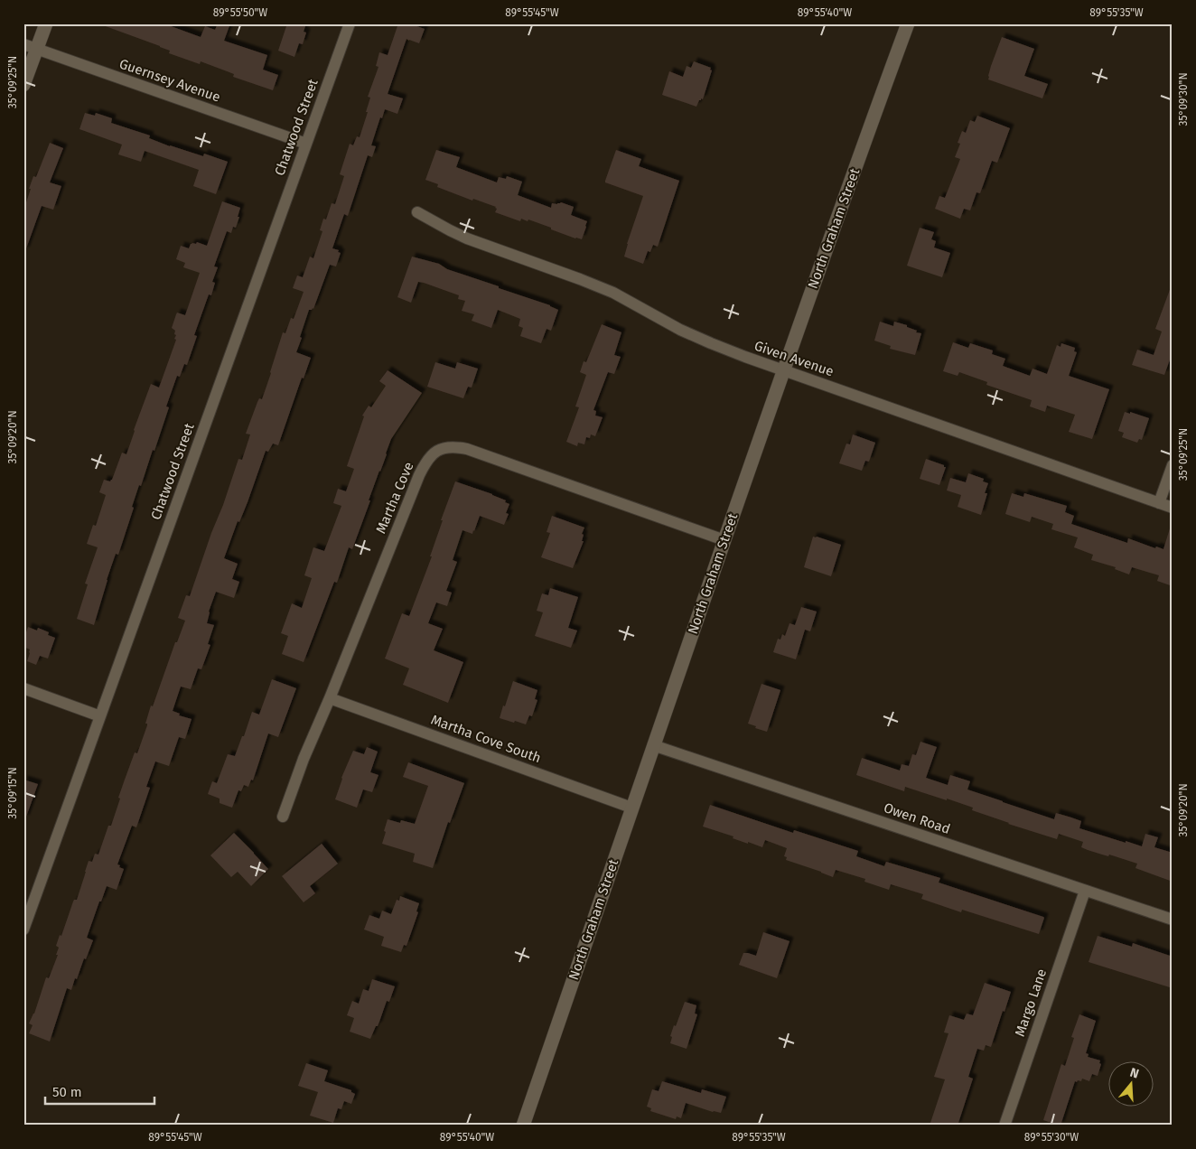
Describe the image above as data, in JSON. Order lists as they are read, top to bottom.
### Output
{
  "streets": {
    "main road": ["North Graham Street"],
    "street": [
      "Guernsey Avenue",
      "Chatwood Street",
      "Given Avenue",
      "Martha Cove",
      "Martha Cove South",
      "Owen Road",
      "Margo Lane"
    ]
  },
  "crossings": [
    ["Guernsey Avenue", "Chatwood Street"],
    ["North Graham Street", "Given Avenue"],
    ["North Graham Street", "Martha Cove"],
    ["North Graham Street", "Martha Cove South"],
    ["North Graham Street", "Owen Road"],
    ["Martha Cove", "Martha Cove South"],
    ["Owen Road", "Margo Lane"]
  ],
  "scale_bar": "50 m",
  "north": "top",
  "coordinates": [
    "89°55'50\"W",
    "89°55'45\"W",
    "89°55'40\"W",
    "89°55'35\"W",
    "35°09'25\"N",
    "35°09'30\"N",
    "35°09'20\"N",
    "35°09'15\"N",
    "89°55'30\"W"
  ]
}
